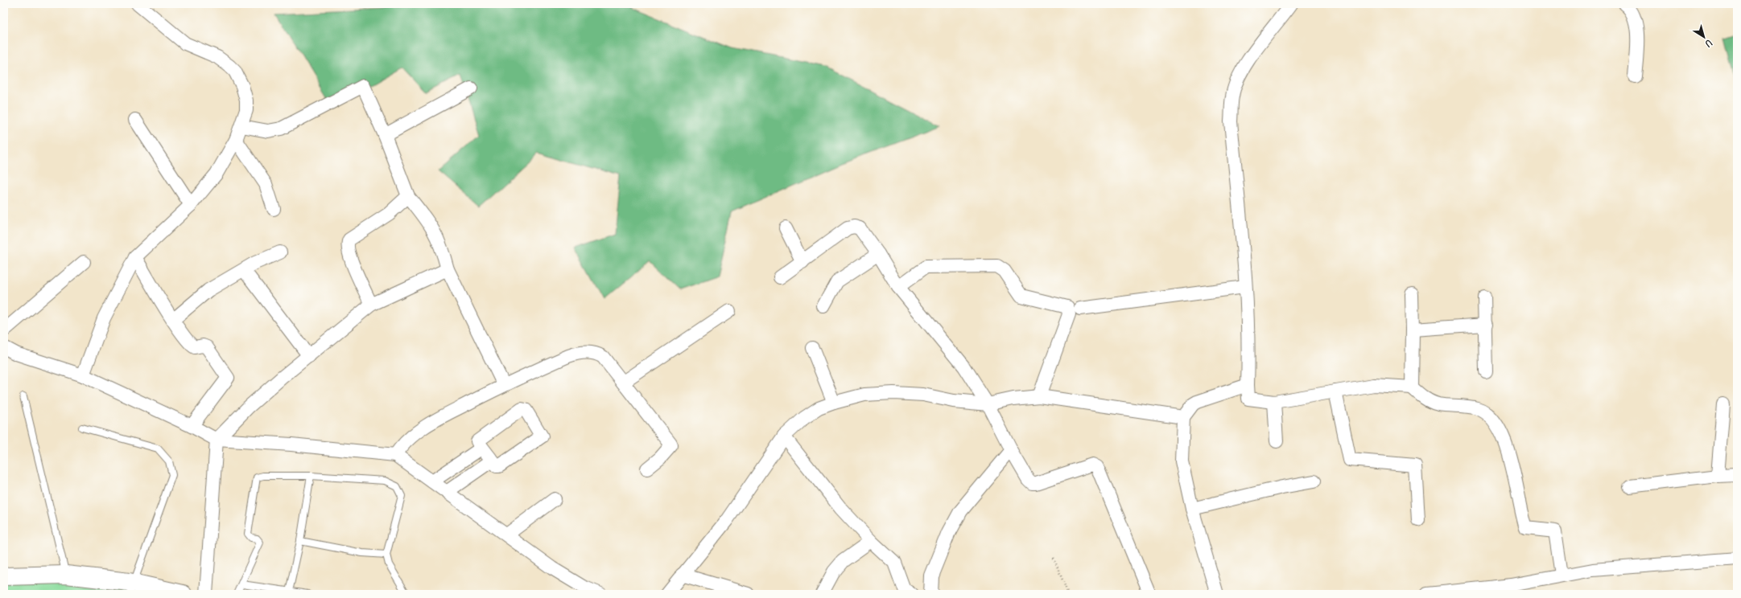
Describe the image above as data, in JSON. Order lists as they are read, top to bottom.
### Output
{
  "north": "bottom right"
}
